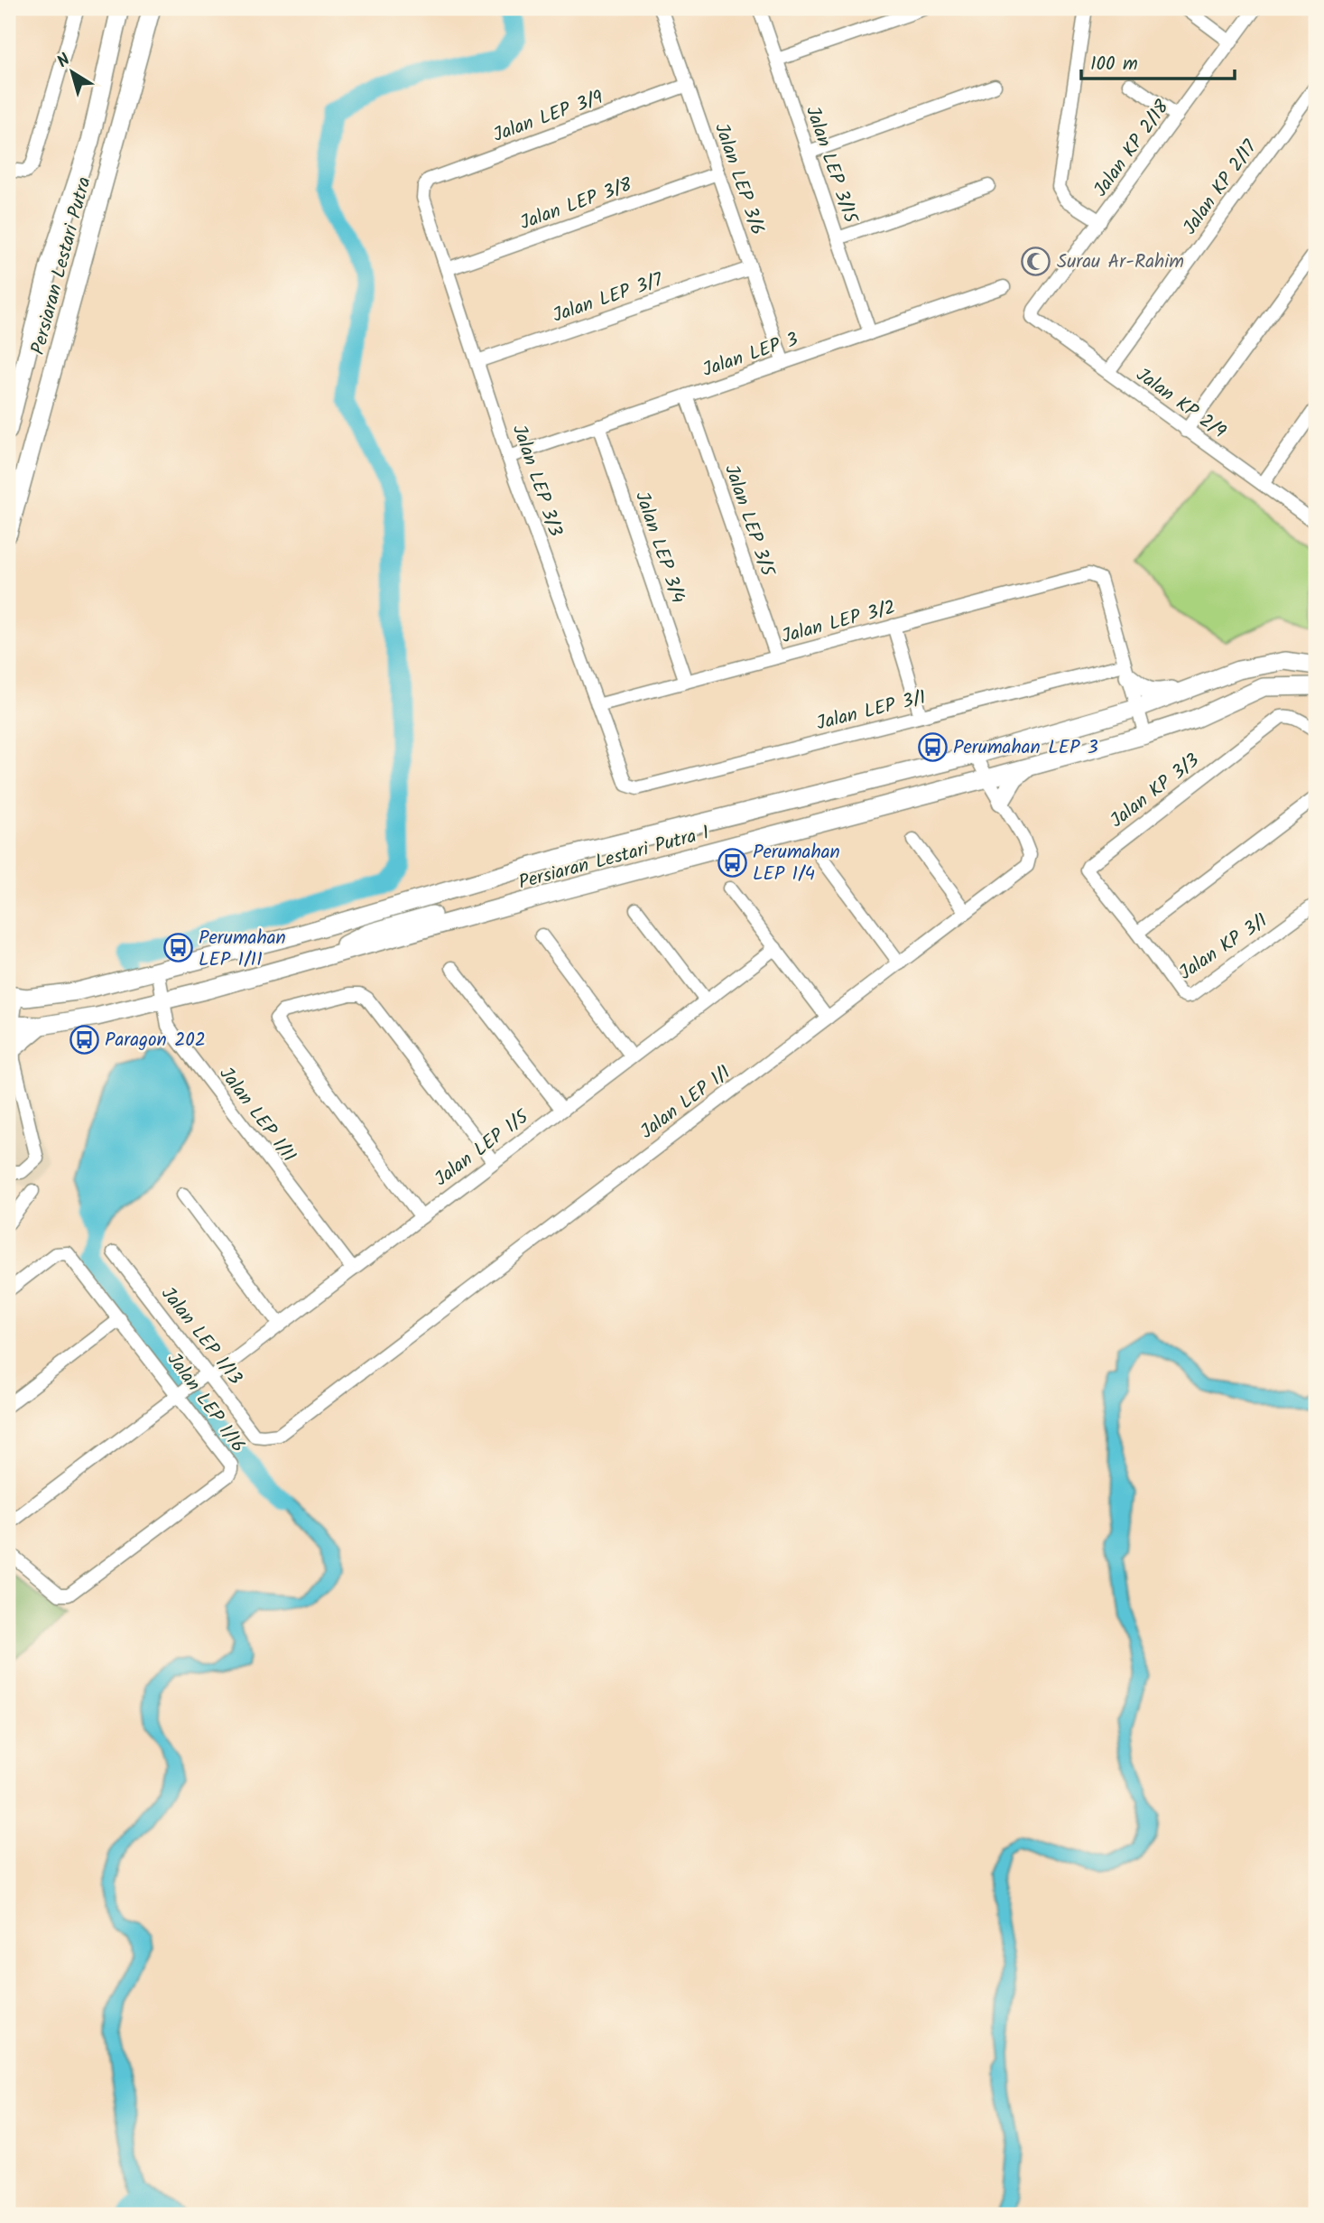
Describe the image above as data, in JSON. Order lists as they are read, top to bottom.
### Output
{
  "streets": {
    "street": [
      "Jalan LEP 3/9",
      "Jalan KP 2/18",
      "Jalan LEP 3/15",
      "Jalan LEP 3/6",
      "Jalan KP 2/17",
      "Jalan LEP 3/8",
      "Persiaran Lestari Putra",
      "Jalan LEP 3/7",
      "Jalan LEP 3",
      "Jalan KP 2/9",
      "Jalan LEP 3/3",
      "Jalan LEP 3/5",
      "Jalan LEP 3/4",
      "Jalan LEP 3/2",
      "Jalan LEP 3/1",
      "Jalan KP 3/3",
      "Persiaran Lestari Putra 1",
      "Jalan KP 3/1",
      "Jalan LEP 1/1",
      "Jalan LEP 1/11",
      "Jalan LEP 1/5",
      "Jalan LEP 1/13",
      "Jalan LEP 1/16"
    ]
  },
  "crossings": [
    ["Jalan LEP 3/9", "Jalan LEP 3/6"],
    ["Jalan LEP 3/9", "Jalan LEP 3/3"],
    ["Jalan KP 2/18", "Jalan KP 2/9"],
    ["Jalan LEP 3/15", "Jalan LEP 3"],
    ["Jalan LEP 3/6", "Jalan LEP 3/8"],
    ["Jalan LEP 3/6", "Jalan LEP 3/7"],
    ["Jalan LEP 3/6", "Jalan LEP 3"],
    ["Jalan KP 2/17", "Jalan KP 2/9"],
    ["Jalan LEP 3/8", "Jalan LEP 3/3"],
    ["Jalan LEP 3/7", "Jalan LEP 3/3"],
    ["Jalan LEP 3", "Jalan LEP 3/3"],
    ["Jalan LEP 3", "Jalan LEP 3/5"],
    ["Jalan LEP 3", "Jalan LEP 3/4"],
    ["Jalan LEP 3/3", "Jalan LEP 3/2"],
    ["Jalan LEP 3/3", "Jalan LEP 3/1"],
    ["Jalan LEP 3/5", "Jalan LEP 3/2"],
    ["Jalan LEP 3/4", "Jalan LEP 3/2"],
    ["Jalan LEP 3/2", "Jalan LEP 3/1"],
    ["Jalan KP 3/3", "Jalan KP 3/1"],
    ["Persiaran Lestari Putra 1", "Jalan LEP 1/1"],
    ["Persiaran Lestari Putra 1", "Jalan LEP 1/11"],
    ["Jalan LEP 1/1", "Jalan LEP 1/13"],
    ["Jalan LEP 1/11", "Jalan LEP 1/5"],
    ["Jalan LEP 1/5", "Jalan LEP 1/13"],
    ["Jalan LEP 1/5", "Jalan LEP 1/16"]
  ],
  "places": {
    "mosque": ["Surau Ar-Rahim"],
    "bus stop": [
      "Perumahan LEP 3",
      "Perumahan LEP 1/4",
      "Perumahan LEP 1/11",
      "Paragon 202"
    ]
  },
  "scale_bar": "100 m",
  "north": "top left"
}
